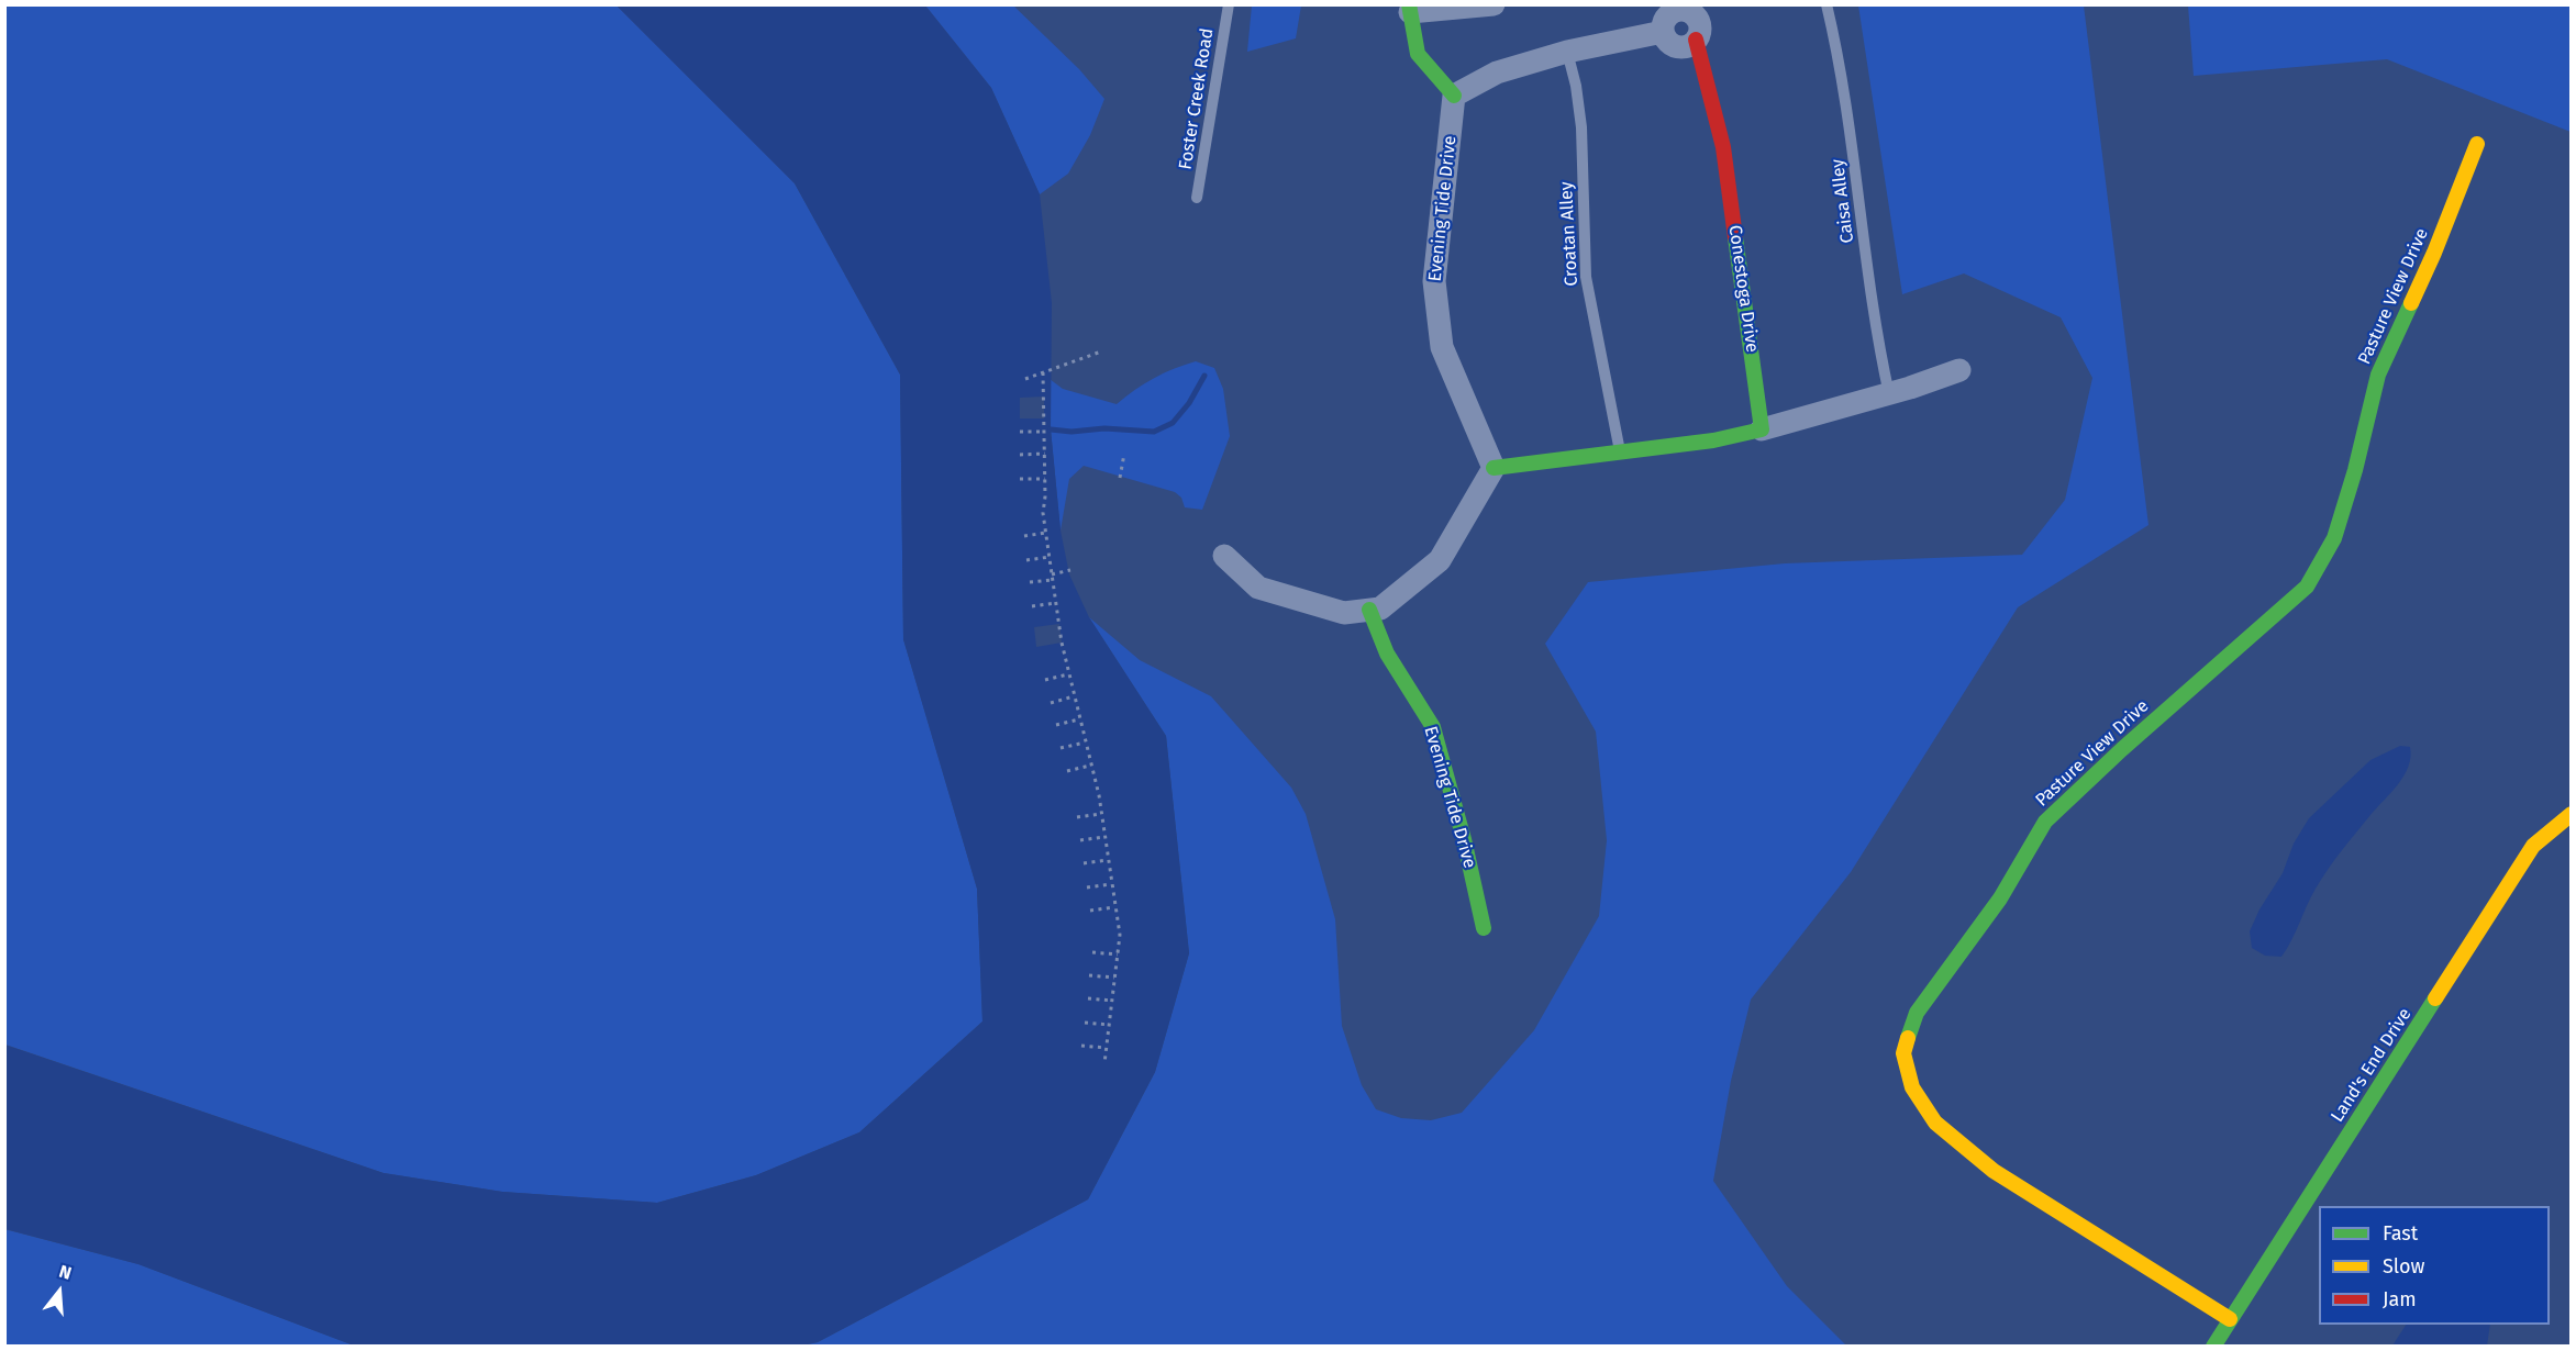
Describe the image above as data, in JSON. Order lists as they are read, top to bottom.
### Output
{
  "streets": {
    "street": [
      "Evening Tide Drive",
      "Conestoga Drive",
      "Pasture View Drive",
      "Land's End Drive"
    ],
    "lane": ["Foster Creek Road", "Caisa Alley", "Croatan Alley"]
  },
  "crossings": [
    ["Pasture View Drive", "Land's End Drive"]
  ],
  "legend": ["Fast", "Slow", "Jam"],
  "north": "top"
}
